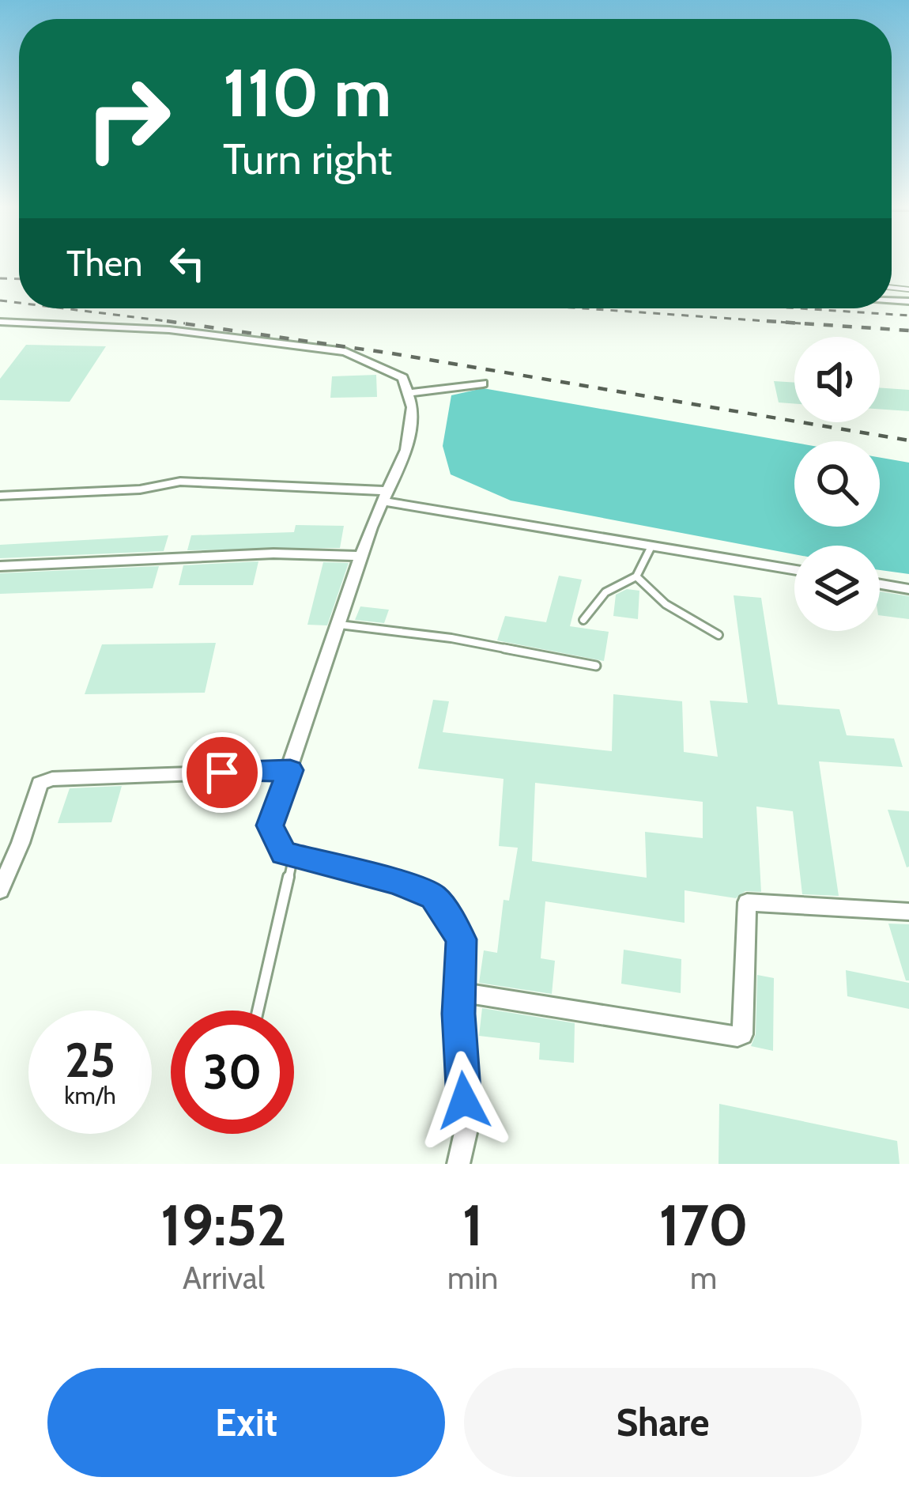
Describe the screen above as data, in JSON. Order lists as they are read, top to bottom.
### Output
{
  "page": {
    "turn": ["110 m", "Turn right"],
    "then": "Then",
    "speed": "25 km/h",
    "limit": "30",
    "eta": [
      "19:52",
      "Arrival",
      "1",
      "min",
      "170",
      "m"
    ],
    "buttons": ["Exit", "Share"]
  }
}
